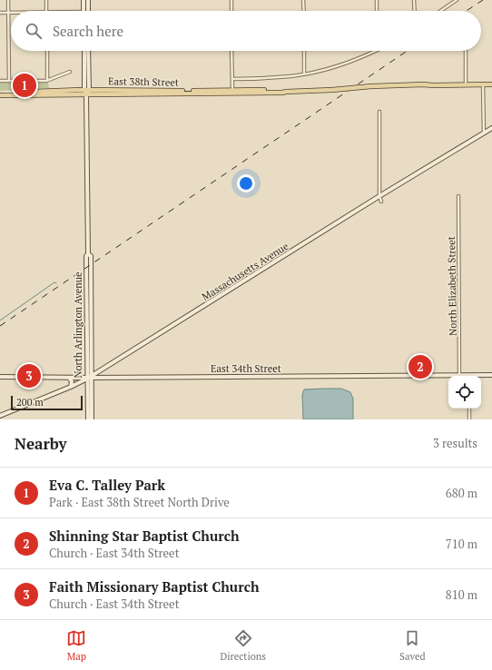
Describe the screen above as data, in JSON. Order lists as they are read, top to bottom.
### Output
{
  "streets": {
    "main road": [
      "East 38th Street",
      "Massachusetts Avenue",
      "North Arlington Avenue",
      "East 34th Street"
    ],
    "street": ["North Elizabeth Street"]
  },
  "crossings": [
    ["East 38th Street", "North Arlington Avenue"],
    ["Massachusetts Avenue", "North Arlington Avenue"],
    ["Massachusetts Avenue", "East 34th Street"],
    ["North Arlington Avenue", "East 34th Street"]
  ],
  "scale_bar": "200 m",
  "page": {
    "search": "Search here",
    "pins": ["1", "2", "3"],
    "scale": "200 m",
    "heading": ["Nearby", "3 results"],
    "list": [
      {
        "mark": "1",
        "name": "Eva C. Talley Park",
        "note": "Park · East 38th Street North Drive",
        "value": "680 m"
      },
      {
        "mark": "2",
        "name": "Shinning Star Baptist Church",
        "note": "Church · East 34th Street",
        "value": "710 m"
      },
      {
        "mark": "3",
        "name": "Faith Missionary Baptist Church",
        "note": "Church · East 34th Street",
        "value": "810 m"
      }
    ],
    "nav": ["Map", "Directions", "Saved"]
  }
}
